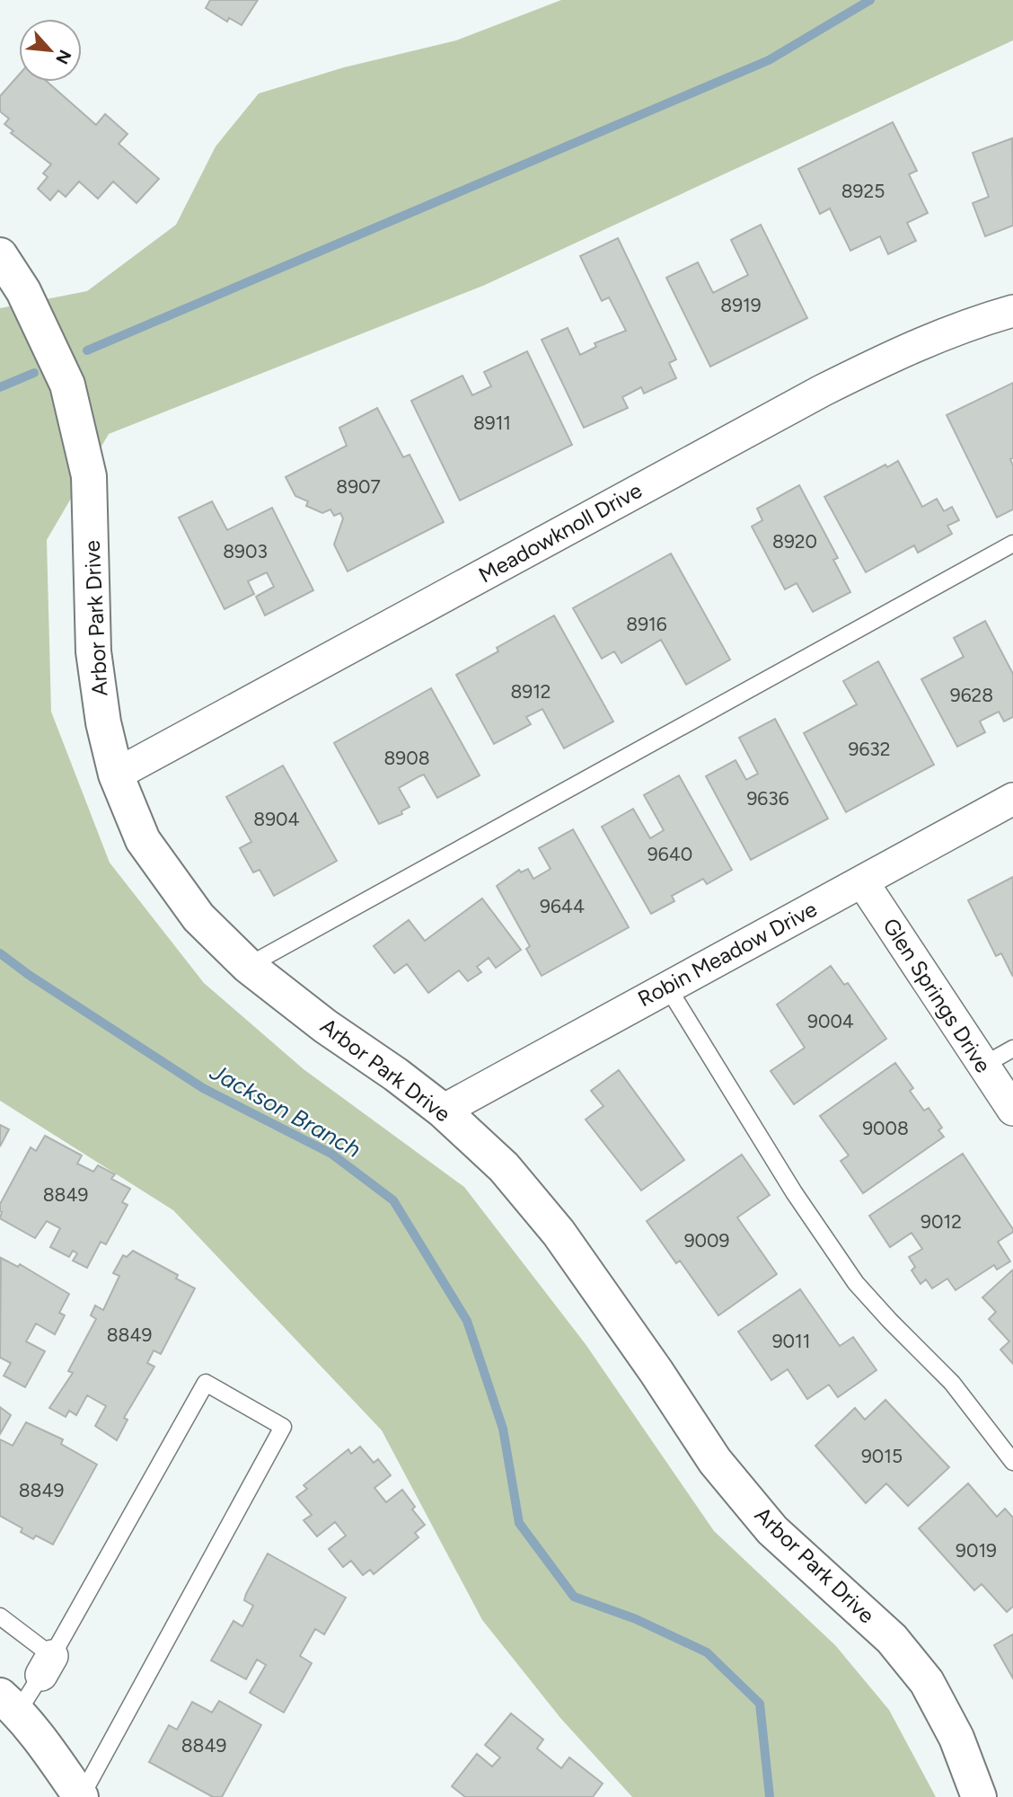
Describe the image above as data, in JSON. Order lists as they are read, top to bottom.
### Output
{
  "streets": {
    "street": [
      "Meadowknoll Drive",
      "Arbor Park Drive",
      "Robin Meadow Drive",
      "Glen Springs Drive"
    ]
  },
  "crossings": [
    ["Meadowknoll Drive", "Arbor Park Drive"],
    ["Arbor Park Drive", "Robin Meadow Drive"],
    ["Robin Meadow Drive", "Glen Springs Drive"]
  ],
  "water": ["Jackson Branch"],
  "house_numbers": [
    "8925",
    "8919",
    "8911",
    "8907",
    "8920",
    "8903",
    "8916",
    "8912",
    "9628",
    "9632",
    "8908",
    "9636",
    "8904",
    "9640",
    "9644",
    "9004",
    "9008",
    "8849",
    "9012",
    "9009",
    "8849",
    "9011",
    "9015",
    "8849",
    "9019",
    "8849"
  ],
  "north": "bottom right"
}
